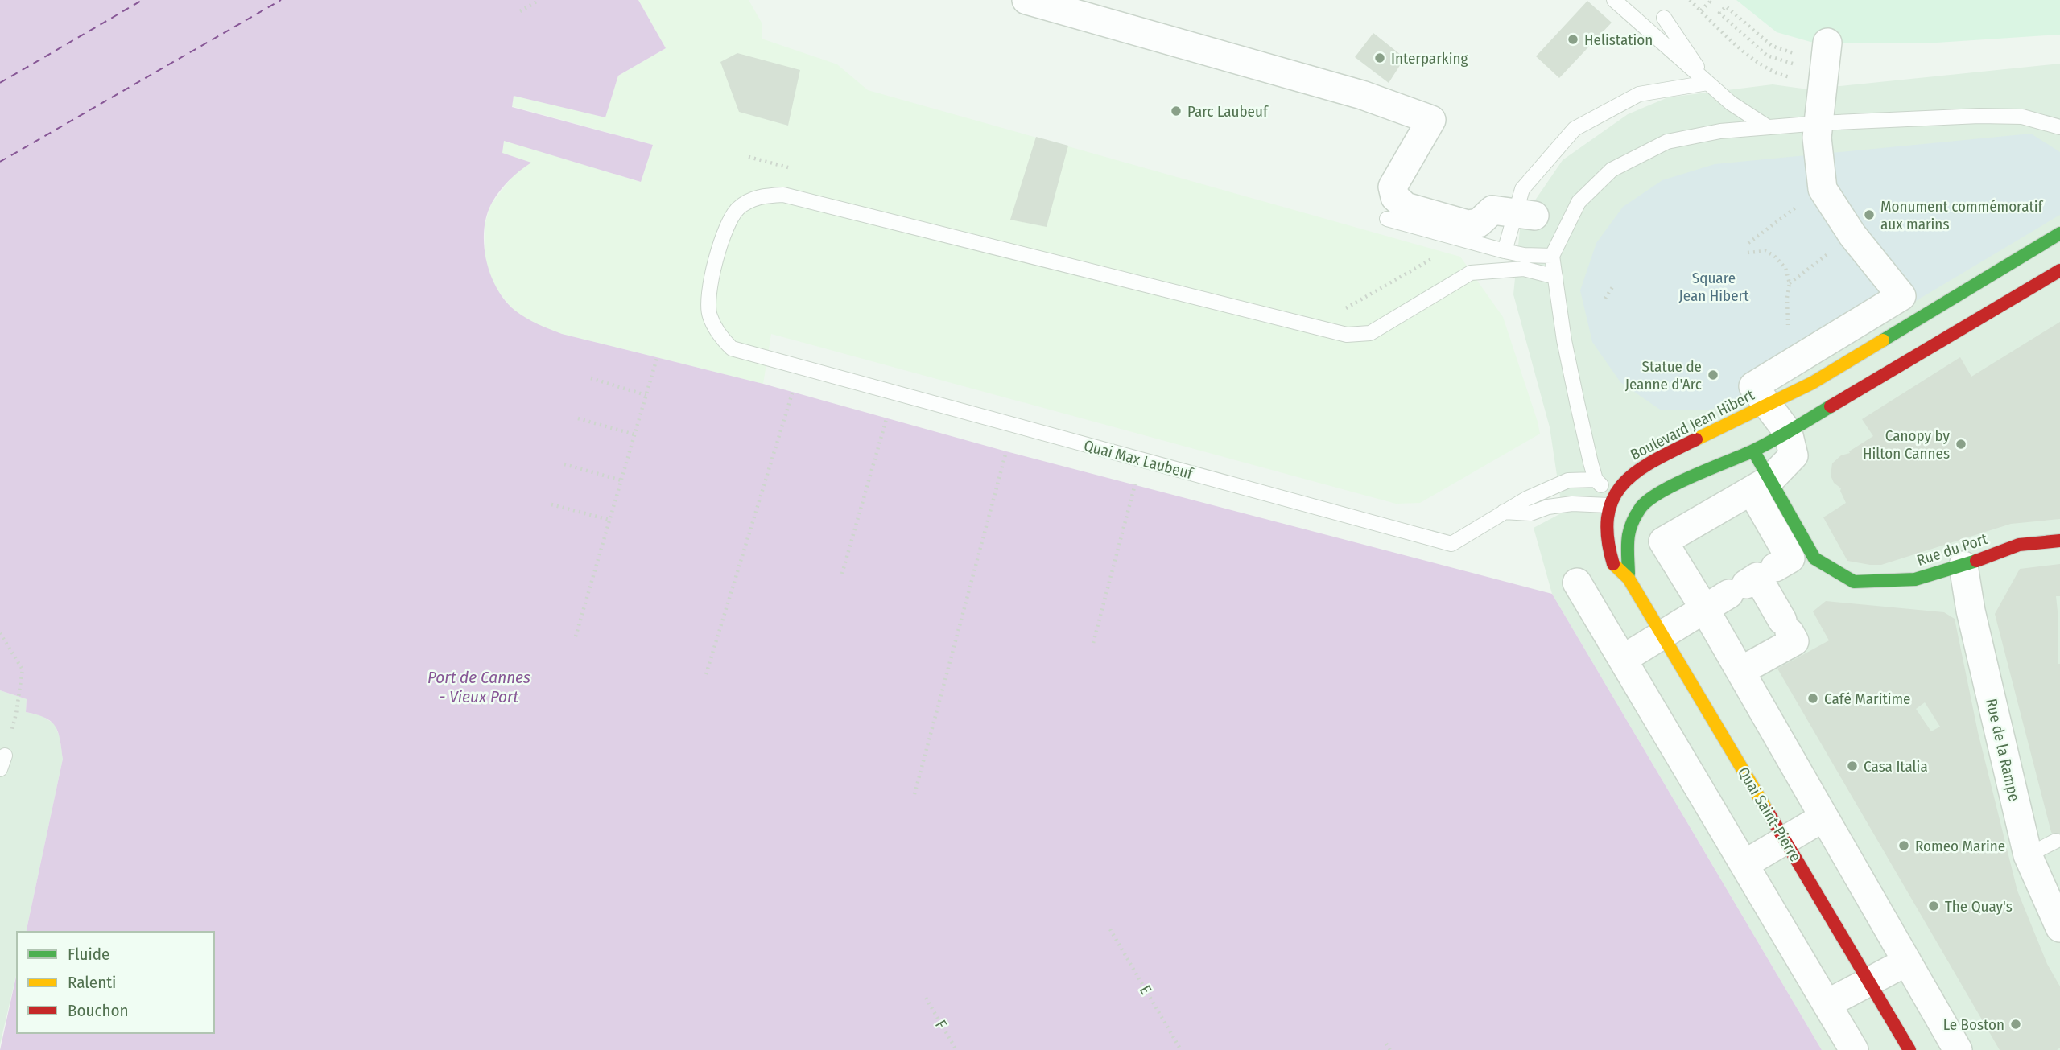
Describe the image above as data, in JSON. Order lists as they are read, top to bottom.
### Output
{
  "streets": {
    "main road": ["Boulevard Jean Hibert", "Rue du Port", "Quai Saint-Pierre"],
    "street": ["Rue de la Rampe"],
    "lane": ["Quai Max Laubeuf"],
    "path": ["E", "F"]
  },
  "crossings": [
    ["Rue du Port", "Rue de la Rampe"]
  ],
  "water": ["Port de Cannes - Vieux Port"],
  "parks": ["Square Jean Hibert"],
  "places": [
    "Helistation",
    "Interparking",
    "Parc Laubeuf",
    "Monument commémoratif aux marins",
    "Statue de Jeanne d'Arc",
    "Canopy by Hilton Cannes",
    "Café Maritime",
    "Casa Italia",
    "Romeo Marine",
    "The Quay's",
    "Le Boston"
  ],
  "legend": ["Fluide", "Ralenti", "Bouchon"]
}
